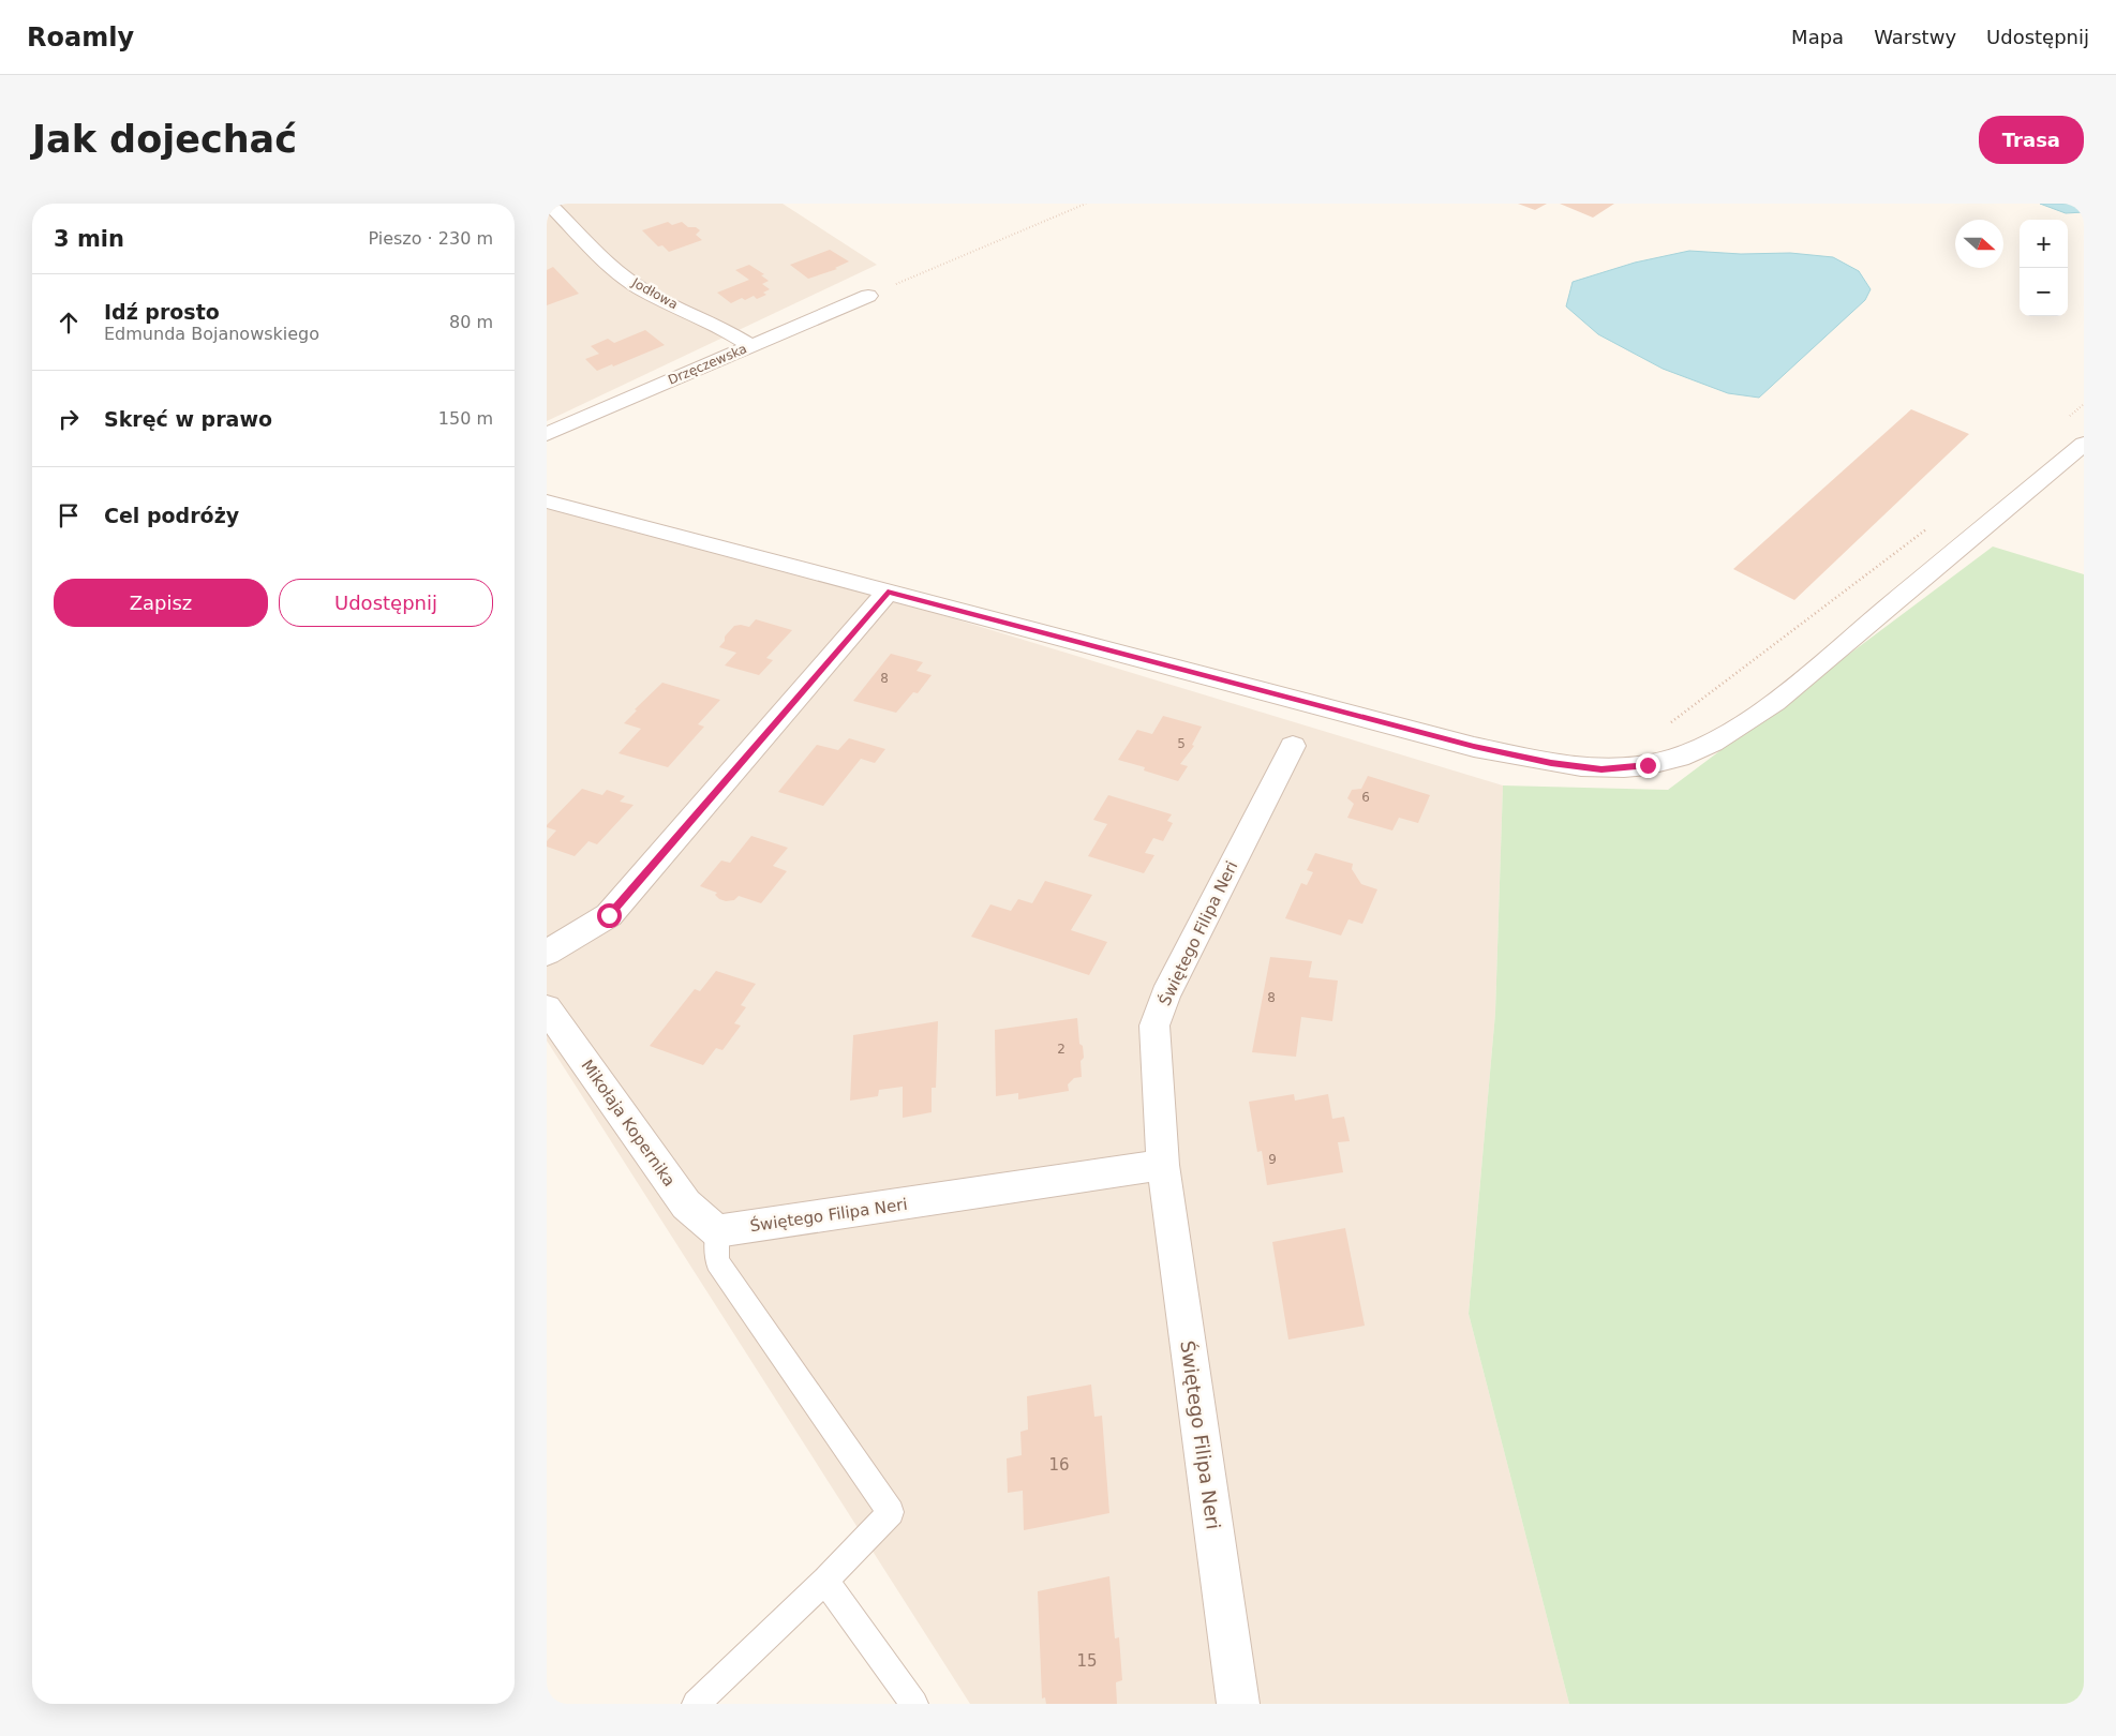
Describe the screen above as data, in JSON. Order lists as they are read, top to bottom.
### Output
{
  "streets": {
    "street": [
      "Jodłowa",
      "Drzęczewska",
      "Świętego Filipa Neri",
      "Mikołaja Kopernika"
    ]
  },
  "crossings": [
    ["Jodłowa", "Drzęczewska"],
    ["Świętego Filipa Neri", "Mikołaja Kopernika"]
  ],
  "house_numbers": [
    "8",
    "5",
    "6",
    "8",
    "2",
    "9",
    "16",
    "15"
  ],
  "north": "right",
  "page": {
    "header": "Roamly",
    "nav": ["Mapa", "Warstwy", "Udostępnij"],
    "buttons": [
      "Trasa",
      ["Zapisz", "Udostępnij"]
    ],
    "title": "Jak dojechać",
    "heading": ["3 min", "Pieszo · 230 m"],
    "map_buttons": ["+", "−"],
    "list": [
      ["Idź prosto", "Edmunda Bojanowskiego", "80 m"],
      ["Skręć w prawo", "150 m"],
      "Cel podróży"
    ]
  }
}
